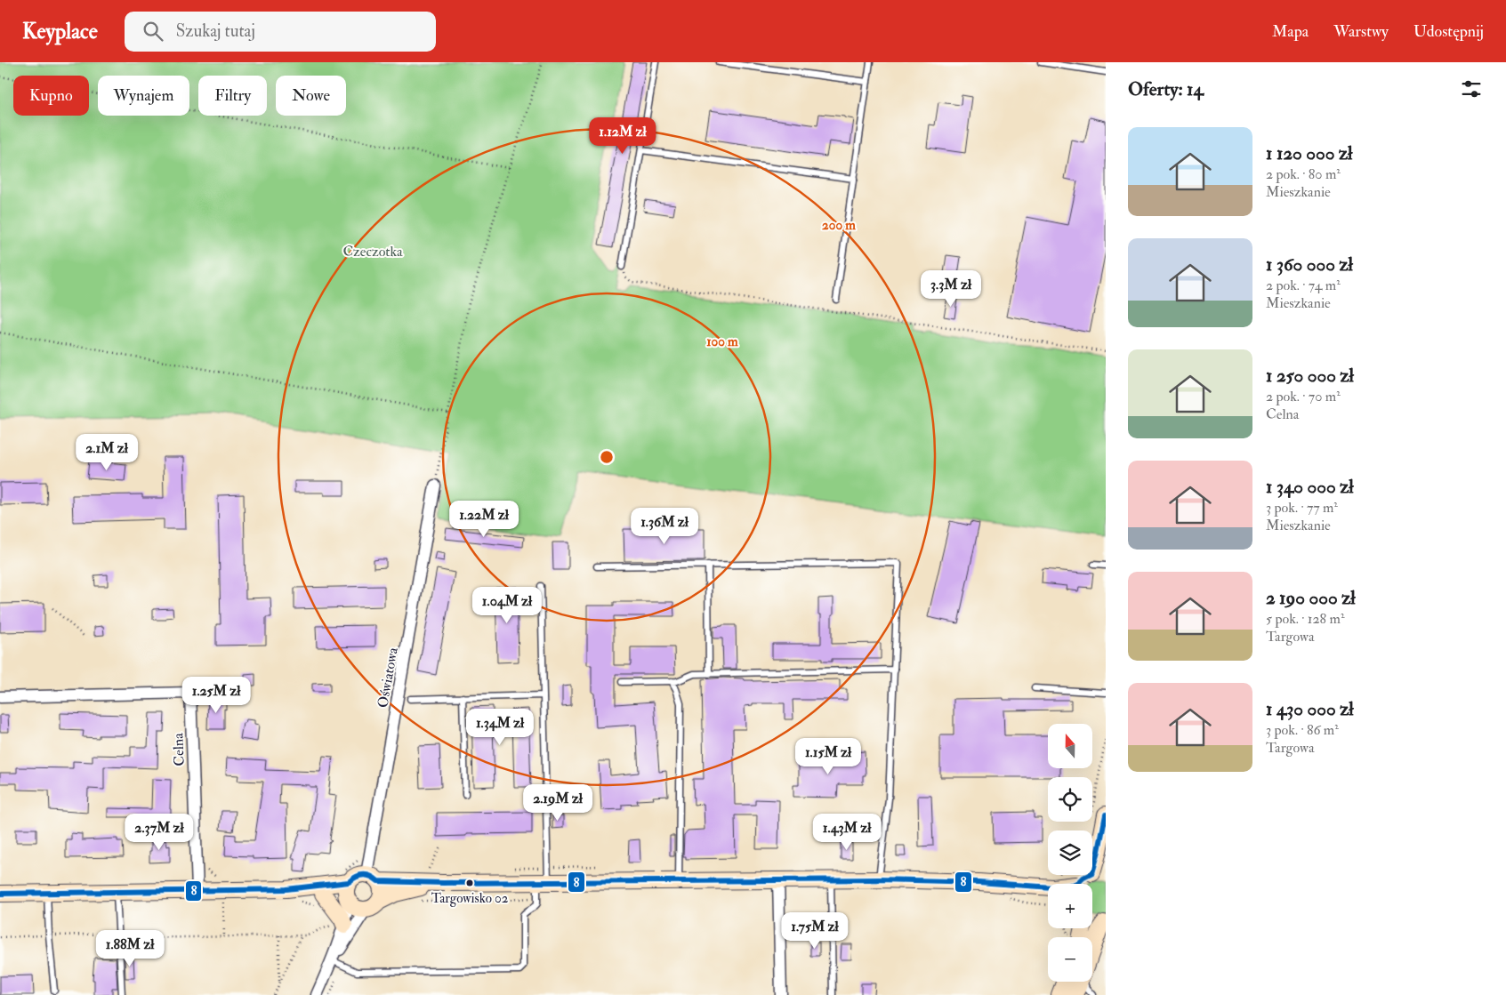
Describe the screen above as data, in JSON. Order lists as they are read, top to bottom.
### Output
{
  "streets": {
    "street": ["Oświatowa", "Celna"]
  },
  "parks": ["Czeczotka"],
  "places": ["Targowisko 02"],
  "lines": ["transit line 8"],
  "north": "top",
  "page": {
    "header": "Keyplace",
    "search": "Szukaj tutaj",
    "nav": ["Mapa", "Warstwy", "Udostępnij"],
    "heading": "Oferty: 14",
    "chip": [
      "Kupno",
      "Wynajem",
      "Filtry",
      "Nowe"
    ],
    "list": [
      {
        "name": "1 120 000 zł",
        "note": "2 pok. · 80 m² · Mieszkanie"
      },
      {
        "name": "1 360 000 zł",
        "note": "2 pok. · 74 m² · Mieszkanie"
      },
      {
        "name": "1 250 000 zł",
        "note": "2 pok. · 70 m² · Celna"
      },
      {
        "name": "1 340 000 zł",
        "note": "3 pok. · 77 m² · Mieszkanie"
      },
      {
        "name": "2 190 000 zł",
        "note": "5 pok. · 128 m² · Targowa"
      },
      {
        "name": "1 430 000 zł",
        "note": "3 pok. · 86 m² · Targowa"
      }
    ],
    "price": [
      "1.12M zł",
      "3.3M zł",
      "2.1M zł",
      "1.22M zł",
      "1.36M zł",
      "1.04M zł",
      "1.25M zł",
      "1.34M zł",
      "1.15M zł",
      "2.19M zł",
      "2.37M zł",
      "1.43M zł",
      "1.75M zł",
      "1.88M zł"
    ],
    "map_buttons": ["+", "−"]
  },
  "rings": ["200 m", "100 m"]
}
